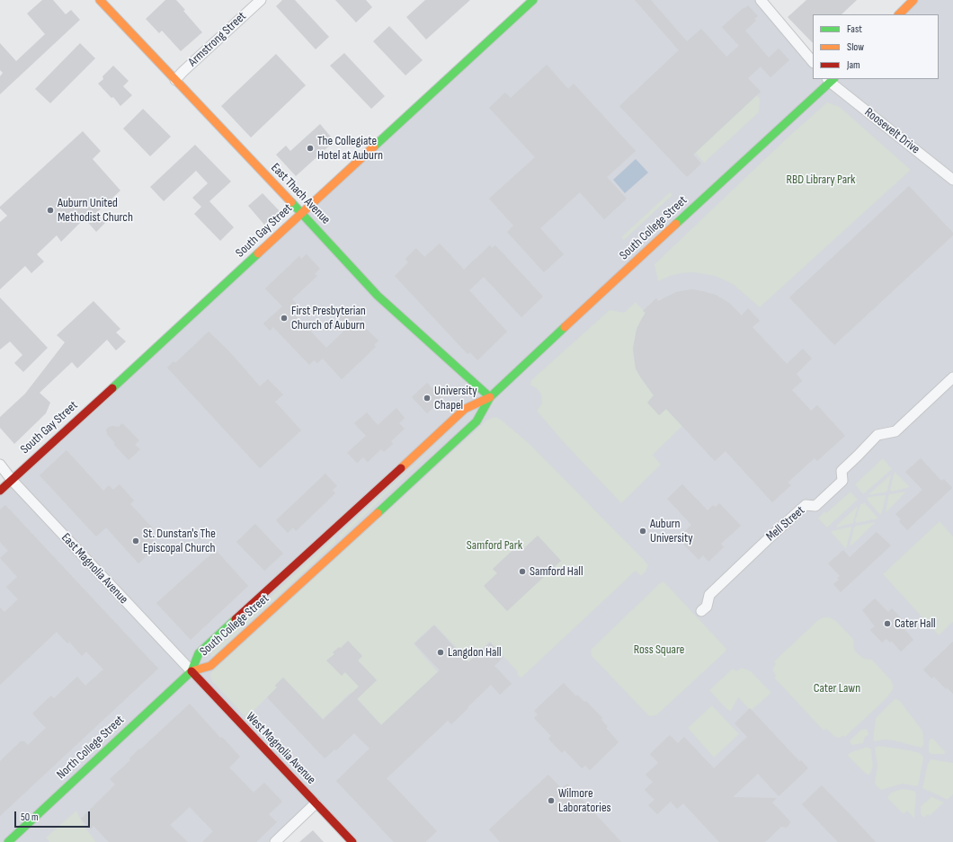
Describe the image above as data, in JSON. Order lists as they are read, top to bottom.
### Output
{
  "streets": {
    "main road": [
      "East Thach Avenue",
      "South College Street",
      "South Gay Street",
      "North College Street",
      "West Magnolia Avenue"
    ],
    "street": [
      "Armstrong Street",
      "Roosevelt Drive",
      "Mell Street",
      "East Magnolia Avenue"
    ]
  },
  "crossings": [
    ["Armstrong Street", "East Thach Avenue"],
    ["Roosevelt Drive", "South College Street"],
    ["East Thach Avenue", "South College Street"],
    ["East Thach Avenue", "South Gay Street"],
    ["South College Street", "East Magnolia Avenue"],
    ["South College Street", "North College Street"],
    ["South College Street", "West Magnolia Avenue"],
    ["South Gay Street", "East Magnolia Avenue"],
    ["East Magnolia Avenue", "North College Street"],
    ["East Magnolia Avenue", "West Magnolia Avenue"],
    ["North College Street", "West Magnolia Avenue"]
  ],
  "parks": [
    "RBD Library Park",
    "Samford Park",
    "Ross Square",
    "Cater Lawn"
  ],
  "places": [
    "The Collegiate Hotel at Auburn",
    "Auburn United Methodist Church",
    "First Presbyterian Church of Auburn",
    "University Chapel",
    "Auburn University",
    "St. Dunstan's The Episcopal Church",
    "Samford Hall",
    "Cater Hall",
    "Langdon Hall",
    "Wilmore Laboratories"
  ],
  "legend": ["Fast", "Slow", "Jam"],
  "scale_bar": "50 m"
}
